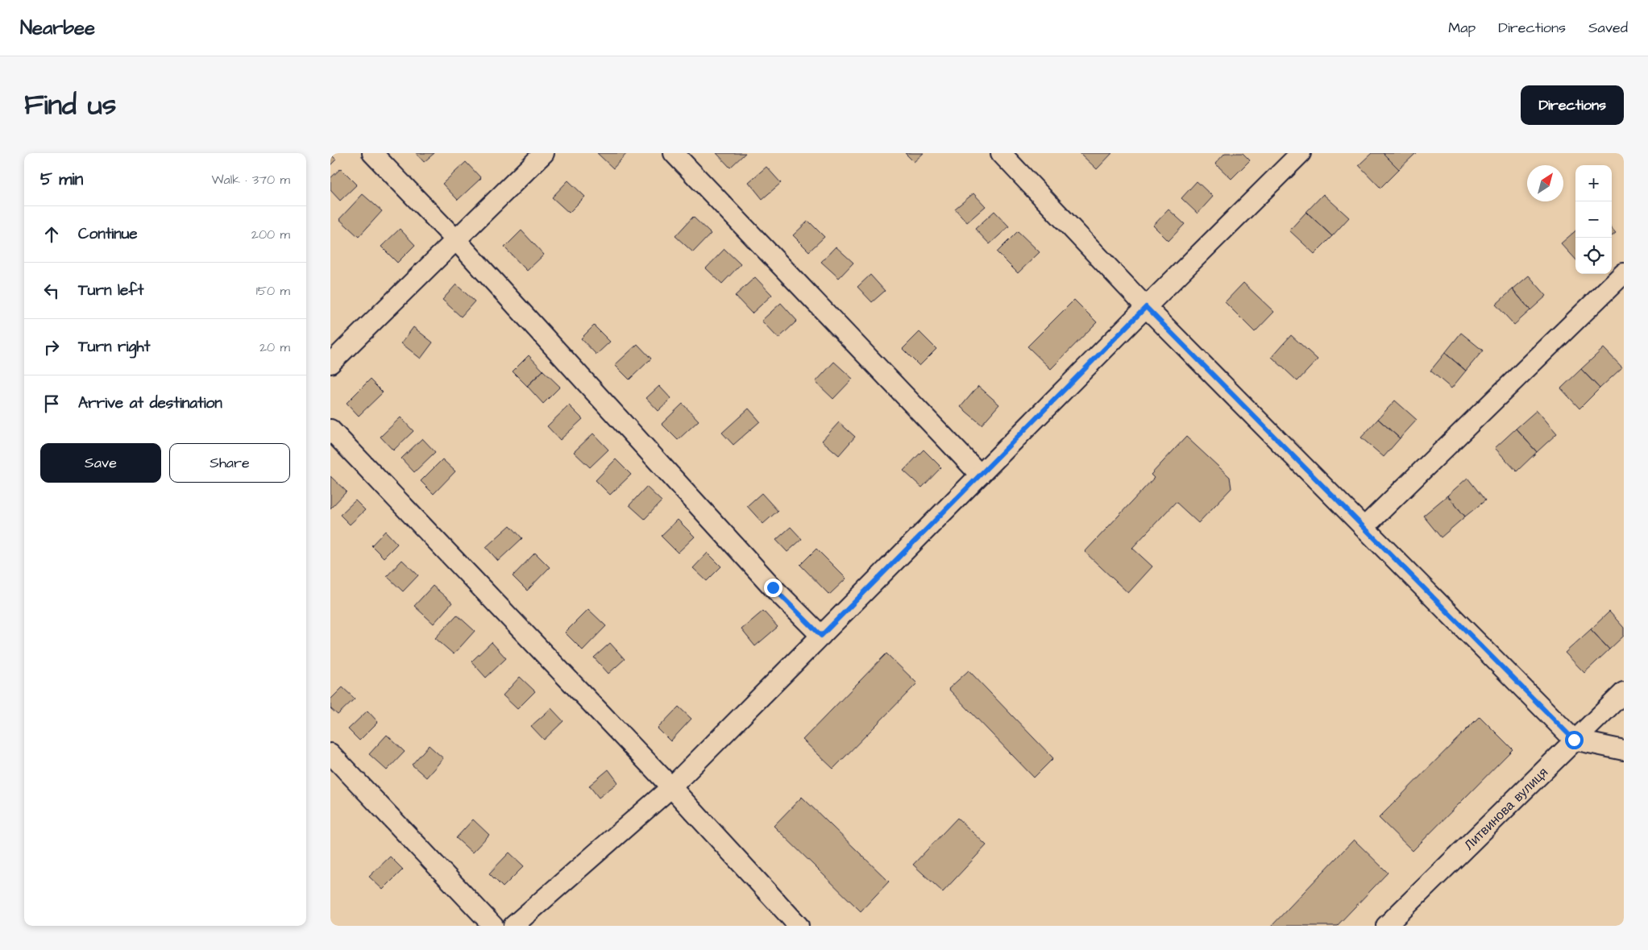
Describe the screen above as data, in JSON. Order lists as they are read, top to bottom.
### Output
{
  "streets": {
    "street": ["Литвинова вулиця"]
  },
  "north": "top right",
  "page": {
    "header": "Nearbee",
    "nav": ["Map", "Directions", "Saved"],
    "title": "Find us",
    "buttons": [
      "Directions",
      ["Save", "Share"]
    ],
    "heading": ["5 min", "Walk · 370 m"],
    "map_buttons": ["+", "−"],
    "list": [
      ["Continue", "200 m"],
      ["Turn left", "150 m"],
      ["Turn right", "20 m"],
      "Arrive at destination"
    ]
  }
}
